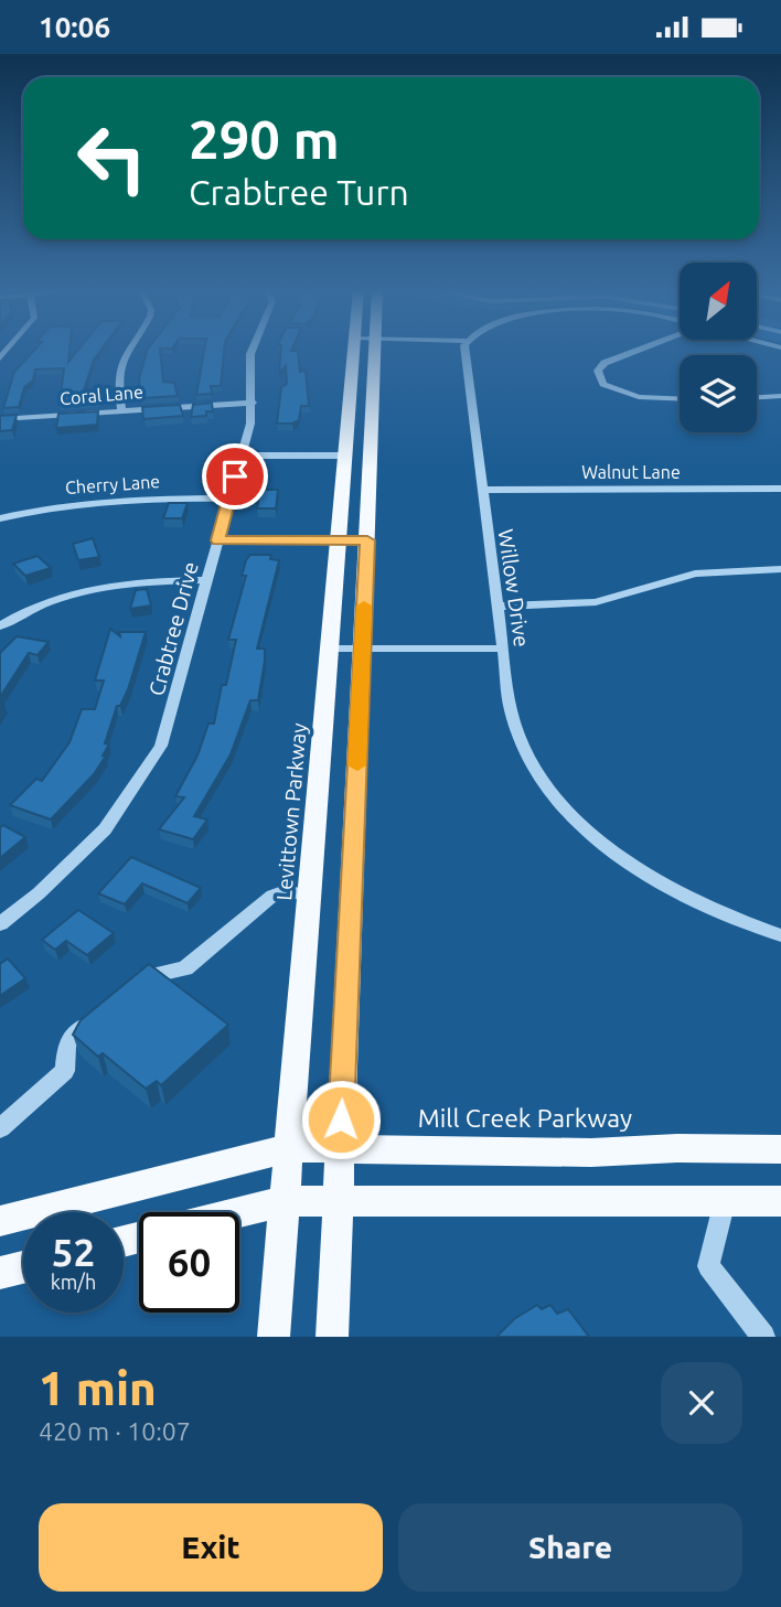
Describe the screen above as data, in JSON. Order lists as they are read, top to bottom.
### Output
{
  "streets": {
    "main road": ["Levittown Parkway", "Mill Creek Parkway"],
    "street": [
      "Coral Lane",
      "Walnut Lane",
      "Cherry Lane",
      "Willow Drive",
      "Crabtree Drive"
    ]
  },
  "crossings": [
    ["Coral Lane", "Crabtree Drive"],
    ["Walnut Lane", "Willow Drive"],
    ["Cherry Lane", "Crabtree Drive"],
    ["Levittown Parkway", "Mill Creek Parkway"]
  ],
  "north": "top right",
  "page": {
    "status": "10:06",
    "turn": ["290 m", "Crabtree Turn"],
    "speed": "52 km/h",
    "limit": "60",
    "heading": ["1 min", "420 m · 10:07"],
    "buttons": ["Exit", "Share"]
  }
}
